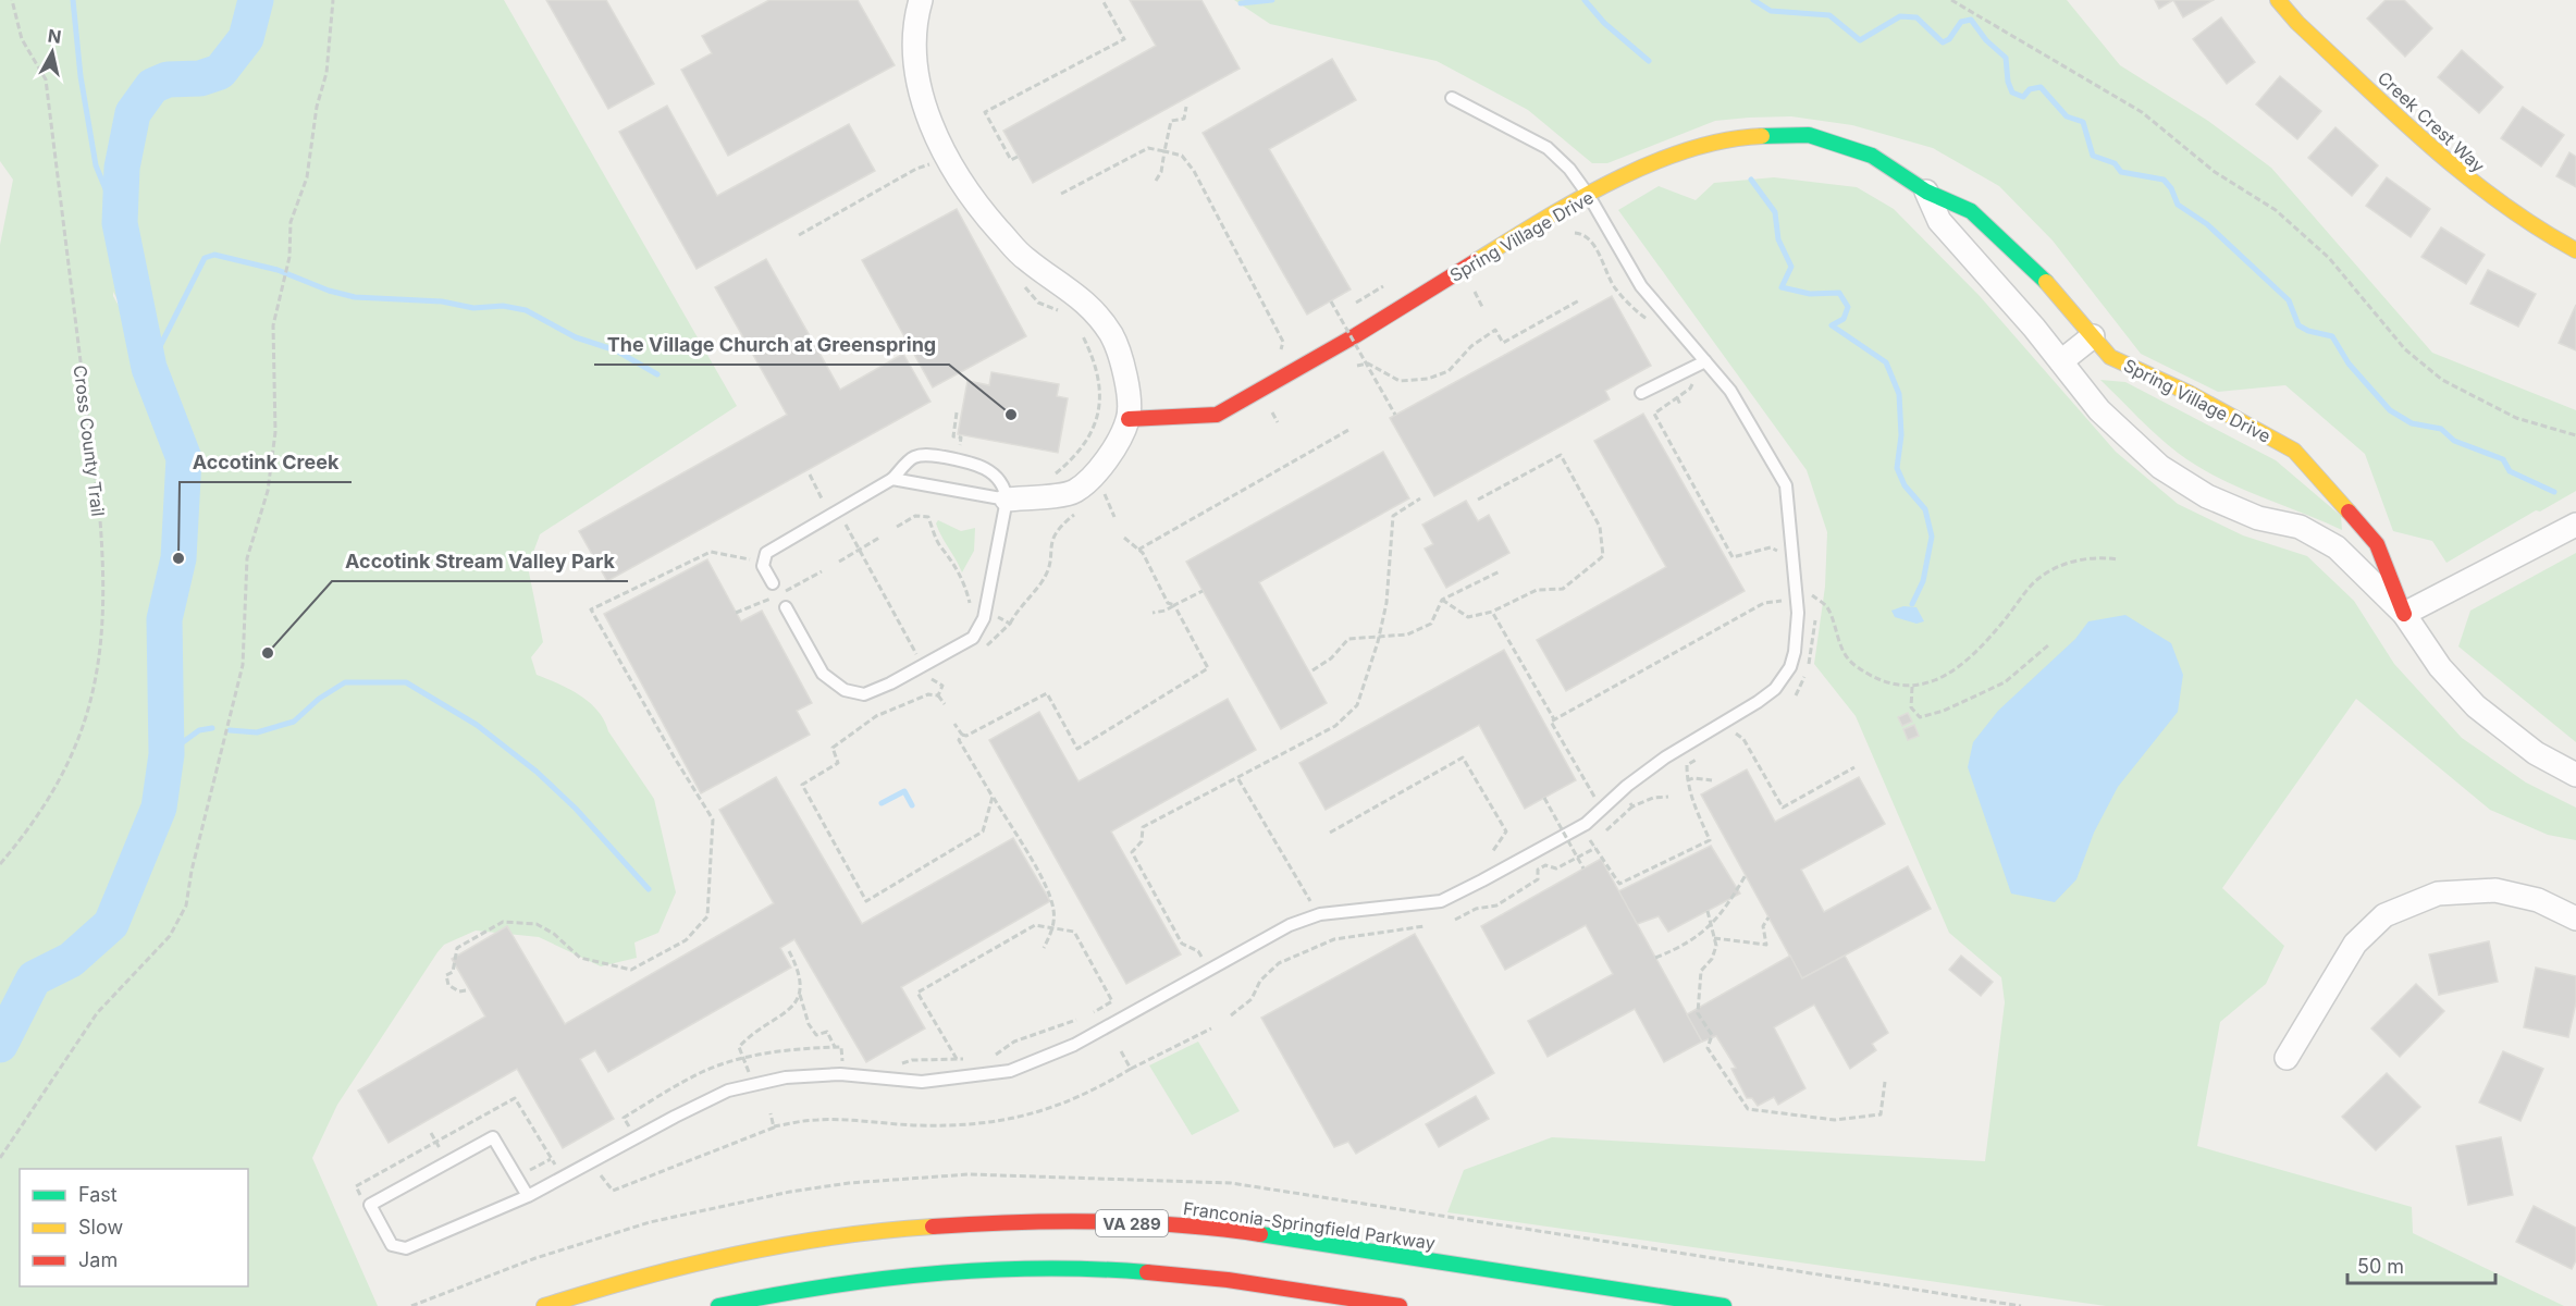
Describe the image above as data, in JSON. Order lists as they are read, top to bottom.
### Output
{
  "streets": {
    "street": [
      "Creek Crest Way",
      "Spring Village Drive",
      "VA 289",
      "Franconia-Springfield Parkway"
    ],
    "path": ["Cross County Trail"]
  },
  "places": ["The Village Church at Greenspring", "Accotink Creek", "Accotink Stream Valley Park"],
  "legend": ["Fast", "Slow", "Jam"],
  "scale_bar": "50 m",
  "north": "top"
}
